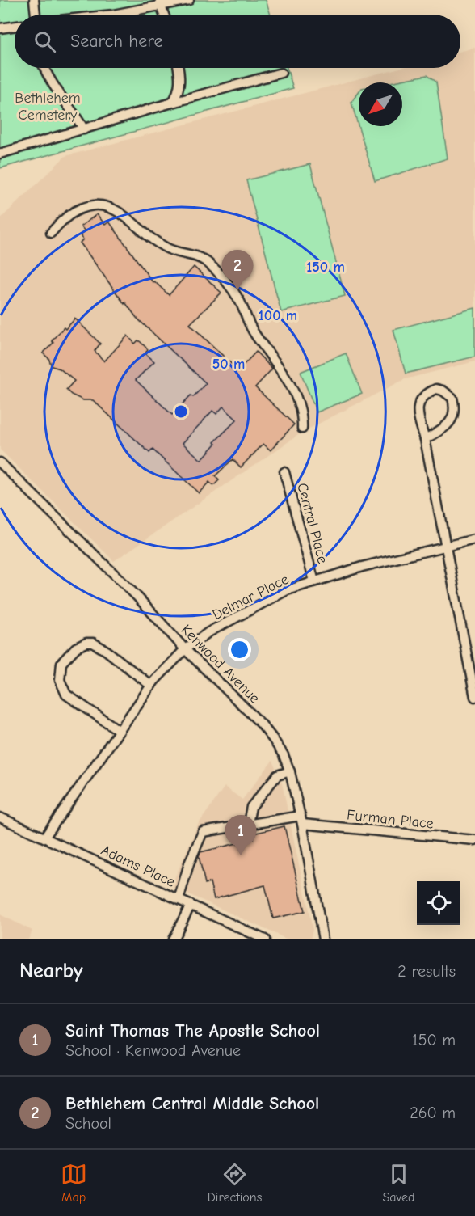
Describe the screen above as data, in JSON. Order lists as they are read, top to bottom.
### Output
{
  "streets": {
    "street": [
      "Central Place",
      "Delmar Place",
      "Kenwood Avenue",
      "Furman Place",
      "Adams Place"
    ]
  },
  "crossings": [
    ["Central Place", "Delmar Place"],
    ["Delmar Place", "Kenwood Avenue"],
    ["Delmar Place", "Adams Place"],
    ["Kenwood Avenue", "Furman Place"],
    ["Furman Place", "Adams Place"]
  ],
  "parks": ["Bethlehem Cemetery"],
  "north": "bottom left",
  "page": {
    "search": "Search here",
    "pins": ["2", "1"],
    "heading": ["Nearby", "2 results"],
    "list": [
      {
        "mark": "1",
        "name": "Saint Thomas The Apostle School",
        "note": "School · Kenwood Avenue",
        "value": "150 m"
      },
      {
        "mark": "2",
        "name": "Bethlehem Central Middle School",
        "note": "School",
        "value": "260 m"
      }
    ],
    "nav": ["Map", "Directions", "Saved"]
  },
  "rings": ["150 m", "100 m", "50 m"]
}
